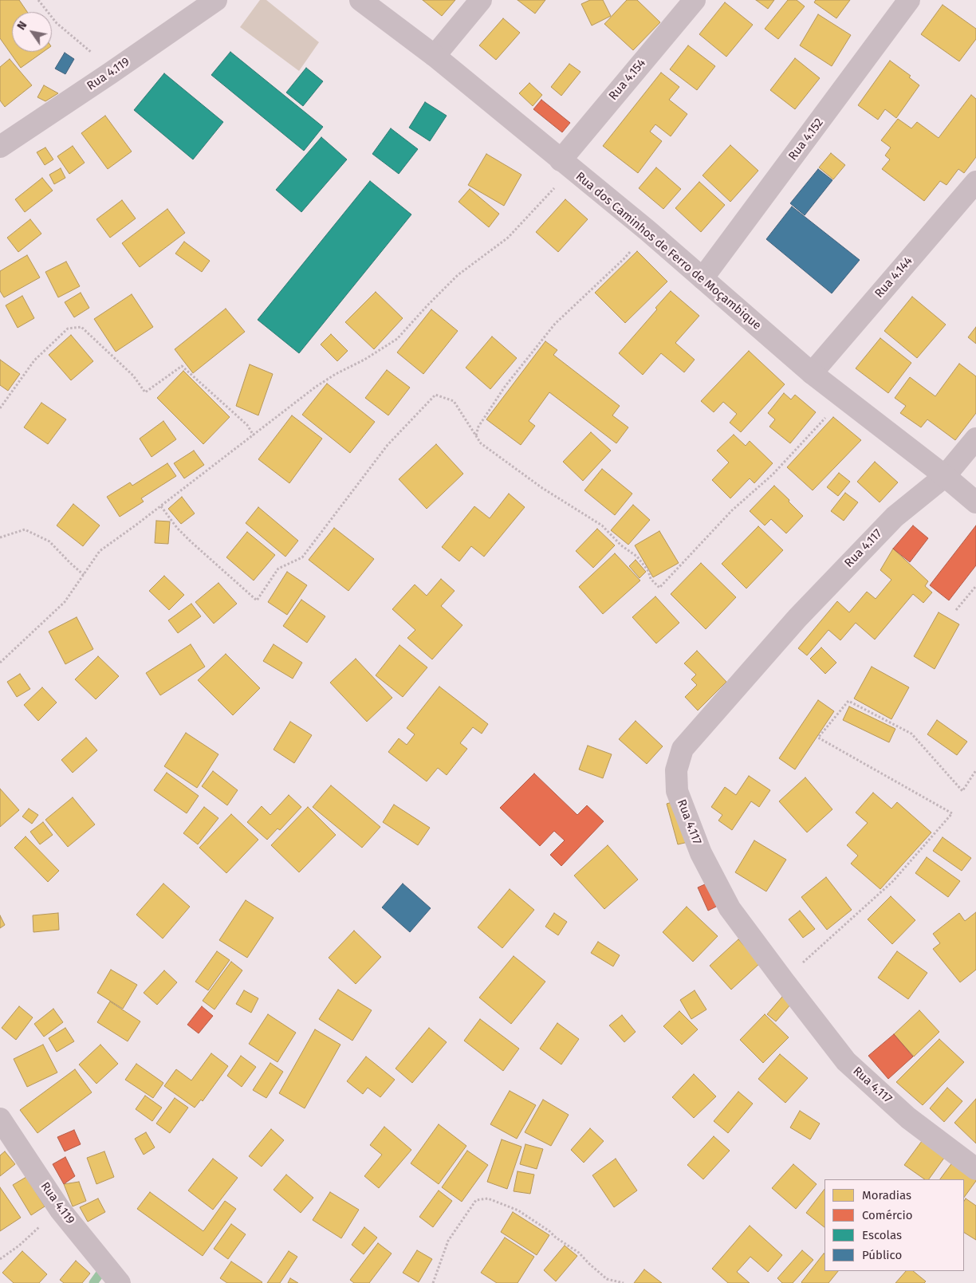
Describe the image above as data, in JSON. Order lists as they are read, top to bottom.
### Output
{
  "streets": {
    "street": [
      "Rua 4.119",
      "Rua 4.154",
      "Rua 4.152",
      "Rua dos Caminhos de Ferro de Moçambique",
      "Rua 4.144",
      "Rua 4.117"
    ]
  },
  "crossings": [
    ["Rua 4.154", "Rua dos Caminhos de Ferro de Moçambique"],
    ["Rua 4.152", "Rua dos Caminhos de Ferro de Moçambique"],
    ["Rua dos Caminhos de Ferro de Moçambique", "Rua 4.144"],
    ["Rua dos Caminhos de Ferro de Moçambique", "Rua 4.117"]
  ],
  "legend": [
    "Moradias",
    "Comércio",
    "Escolas",
    "Público"
  ],
  "north": "top left"
}
